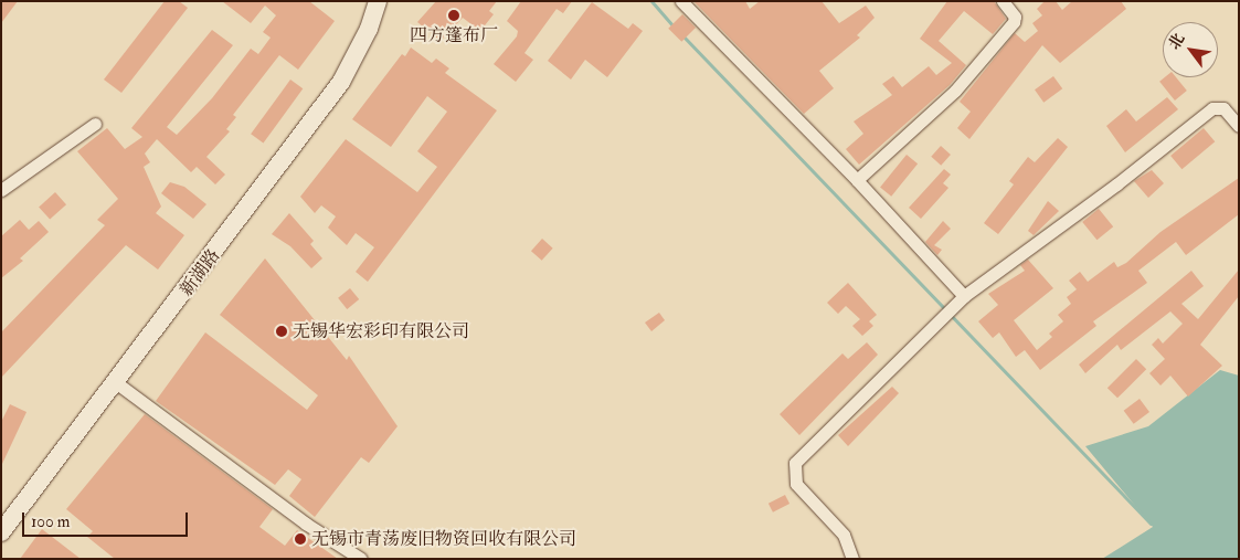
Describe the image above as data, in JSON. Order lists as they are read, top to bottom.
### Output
{
  "streets": {
    "main road": ["新湖路"]
  },
  "places": ["四方篷布厂", "无锡华宏彩印有限公司", "无锡市青荡废旧物资回收有限公司"],
  "scale_bar": "100 m",
  "north": "top left"
}
